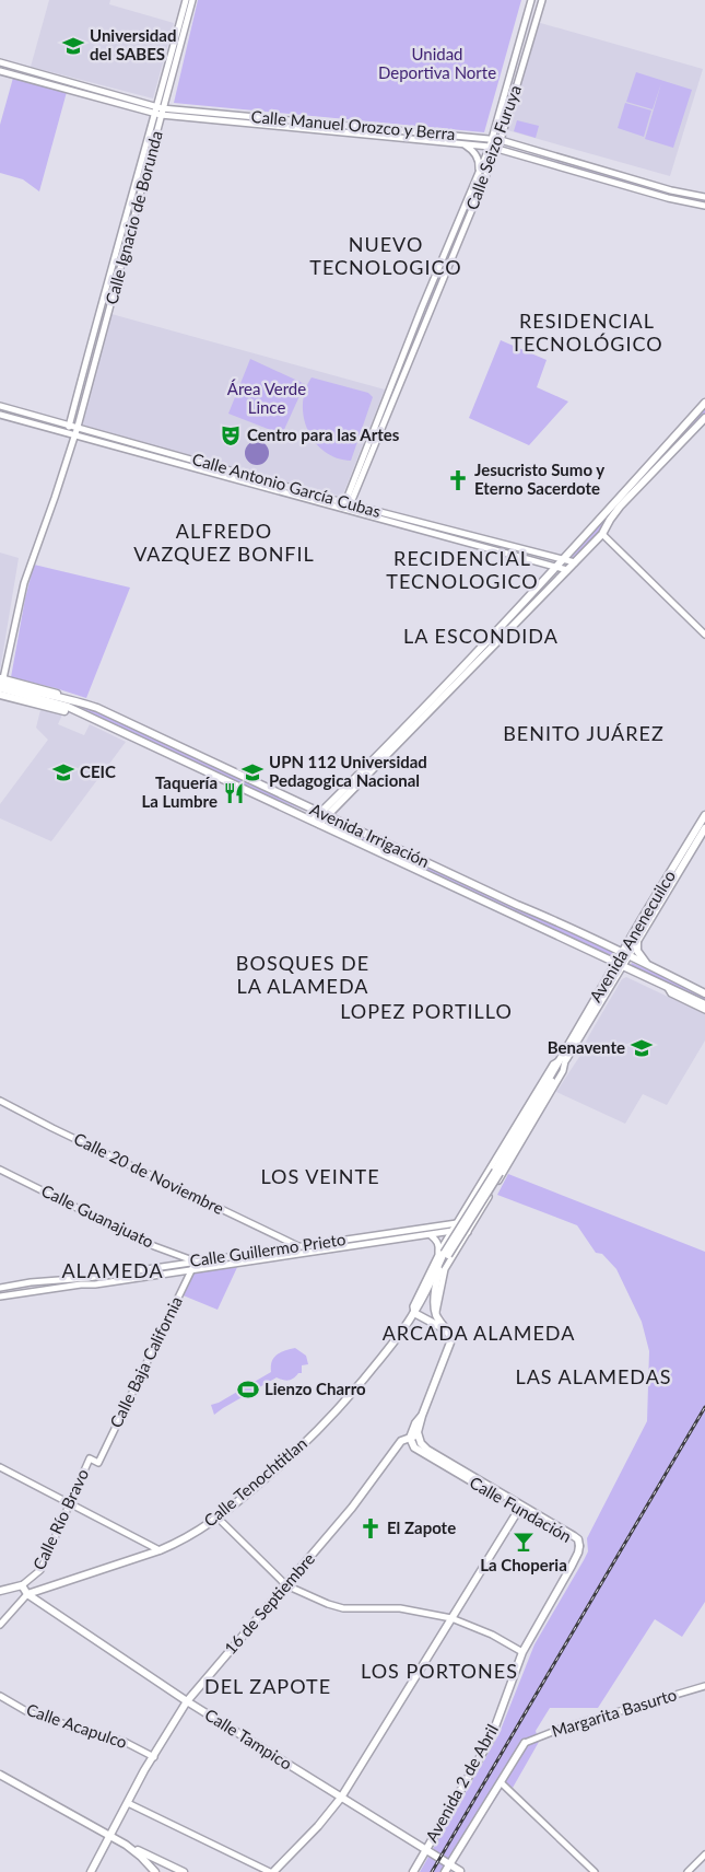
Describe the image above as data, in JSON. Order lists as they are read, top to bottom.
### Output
{
  "streets": {
    "main road": [
      "Avenida Irrigación",
      "Avenida Anenecuilco",
      "Calle Tenochtitlan",
      "Calle Fundación",
      "Calle Río Bravo",
      "16 de Septiembre",
      "Calle Tampico",
      "Avenida 2 de Abril"
    ],
    "street": [
      "Calle Manuel Orozco y Berra",
      "Calle Seizo Furuya",
      "Calle Ignacio de Borunda",
      "Calle Antonio García Cubas",
      "Calle 20 de Noviembre",
      "Calle Guanajuato",
      "Calle Guillermo Prieto",
      "Calle Baja California",
      "Margarita Basurto",
      "Calle Acapulco"
    ]
  },
  "crossings": [
    ["Calle Manuel Orozco y Berra", "Calle Seizo Furuya"],
    ["Calle Manuel Orozco y Berra", "Calle Ignacio de Borunda"],
    ["Calle Seizo Furuya", "Calle Antonio García Cubas"],
    ["Calle Ignacio de Borunda", "Calle Antonio García Cubas"],
    ["Calle Ignacio de Borunda", "Avenida Irrigación"],
    ["Avenida Irrigación", "Avenida Anenecuilco"],
    ["Avenida Anenecuilco", "Calle Tenochtitlan"],
    ["Calle 20 de Noviembre", "Calle Guillermo Prieto"],
    ["Calle Guanajuato", "Calle Guillermo Prieto"],
    ["Calle Guanajuato", "Calle Baja California"],
    ["Calle Guillermo Prieto", "Calle Baja California"],
    ["Calle Guillermo Prieto", "Calle Tenochtitlan"],
    ["Calle Baja California", "Calle Río Bravo"],
    ["Calle Tenochtitlan", "Calle Tampico"],
    ["Calle Fundación", "16 de Septiembre"],
    ["Calle Fundación", "Avenida 2 de Abril"],
    ["Calle Río Bravo", "Calle Tampico"],
    ["16 de Septiembre", "Calle Acapulco"],
    ["16 de Septiembre", "Calle Tampico"],
    ["Calle Tampico", "Avenida 2 de Abril"]
  ],
  "districts": [
    "NUEVO TECNOLOGICO",
    "RESIDENCIAL TECNOLÓGICO",
    "ALFREDO VAZQUEZ BONFIL",
    "RECIDENCIAL TECNOLOGICO",
    "LA ESCONDIDA",
    "BENITO JUÁREZ",
    "BOSQUES DE LA ALAMEDA",
    "LOPEZ PORTILLO",
    "LOS VEINTE",
    "ALAMEDA",
    "ARCADA ALAMEDA",
    "LAS ALAMEDAS",
    "LOS PORTONES",
    "DEL ZAPOTE"
  ],
  "parks": ["Unidad Deportiva Norte", "Área Verde Lince"],
  "places": {
    "school or university": [
      "Universidad del SABES",
      "CEIC",
      "UPN 112 Universidad Pedagogica Nacional",
      "Benavente"
    ],
    "theatre": ["Centro para las Artes"],
    "church": ["Jesucristo Sumo y Eterno Sacerdote", "El Zapote"],
    "restaurant": ["Taquería La Lumbre"],
    "sports": ["Lienzo Charro"],
    "bar": ["La Choperia"]
  }
}
